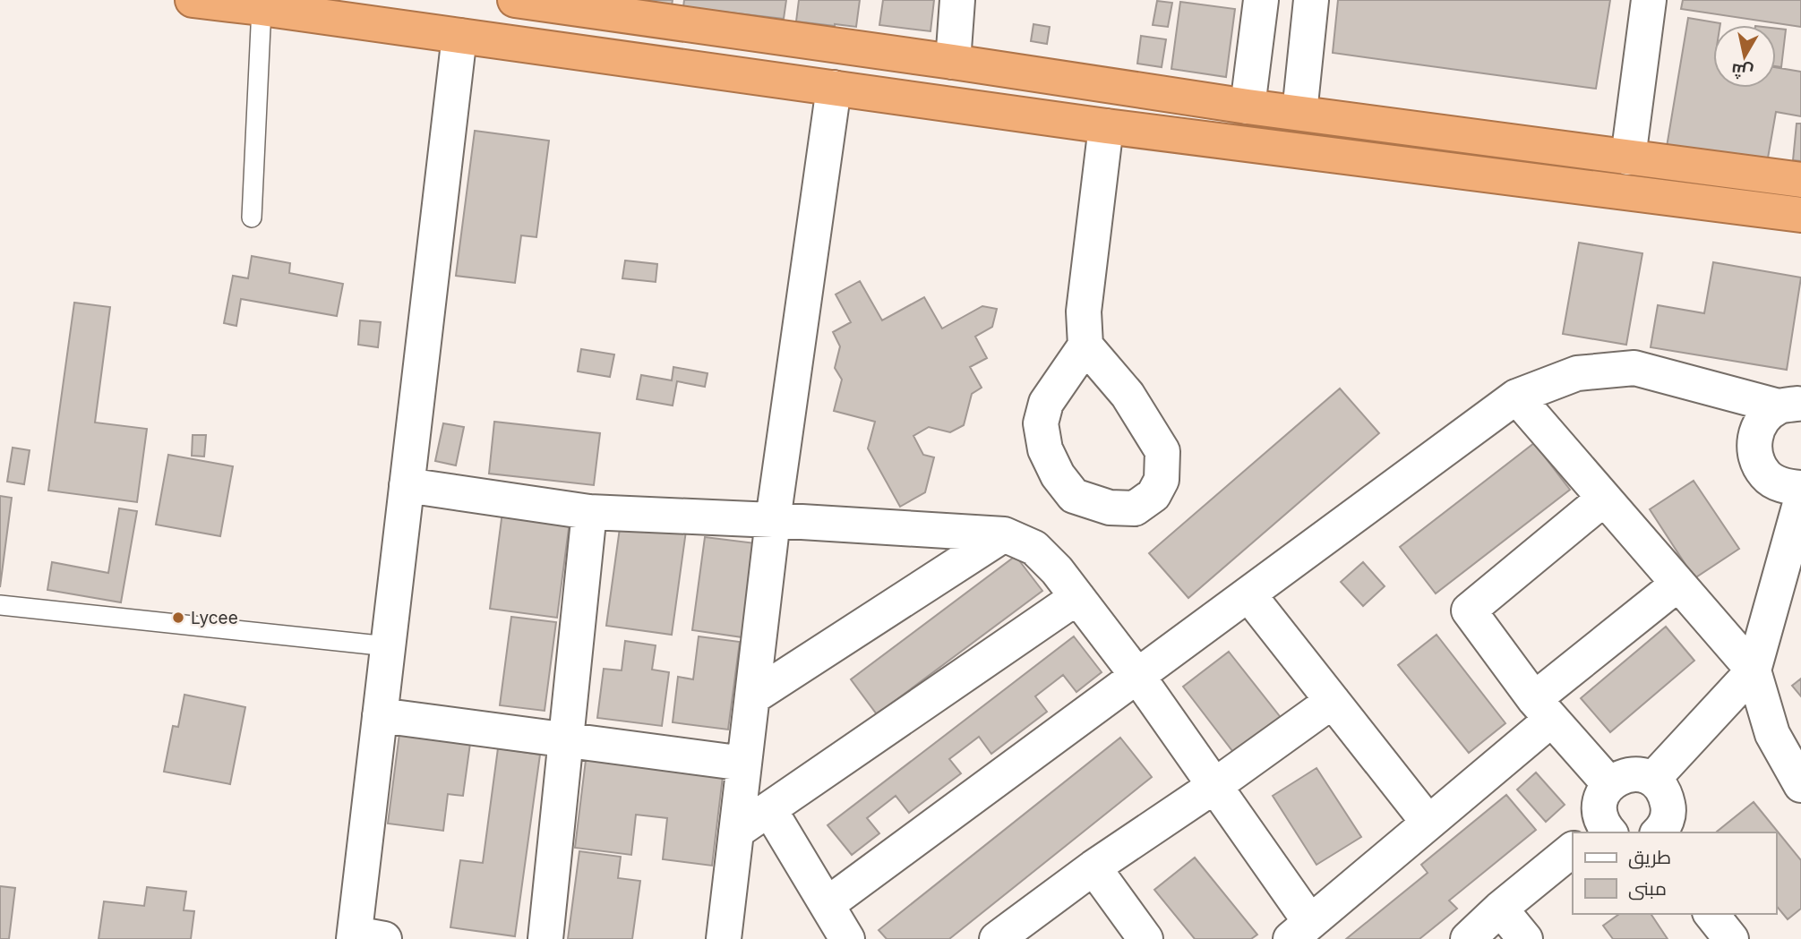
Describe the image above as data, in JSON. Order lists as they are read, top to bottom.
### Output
{
  "places": ["Lycee"],
  "legend": ["طريق", "مبنى"],
  "north": "bottom"
}
